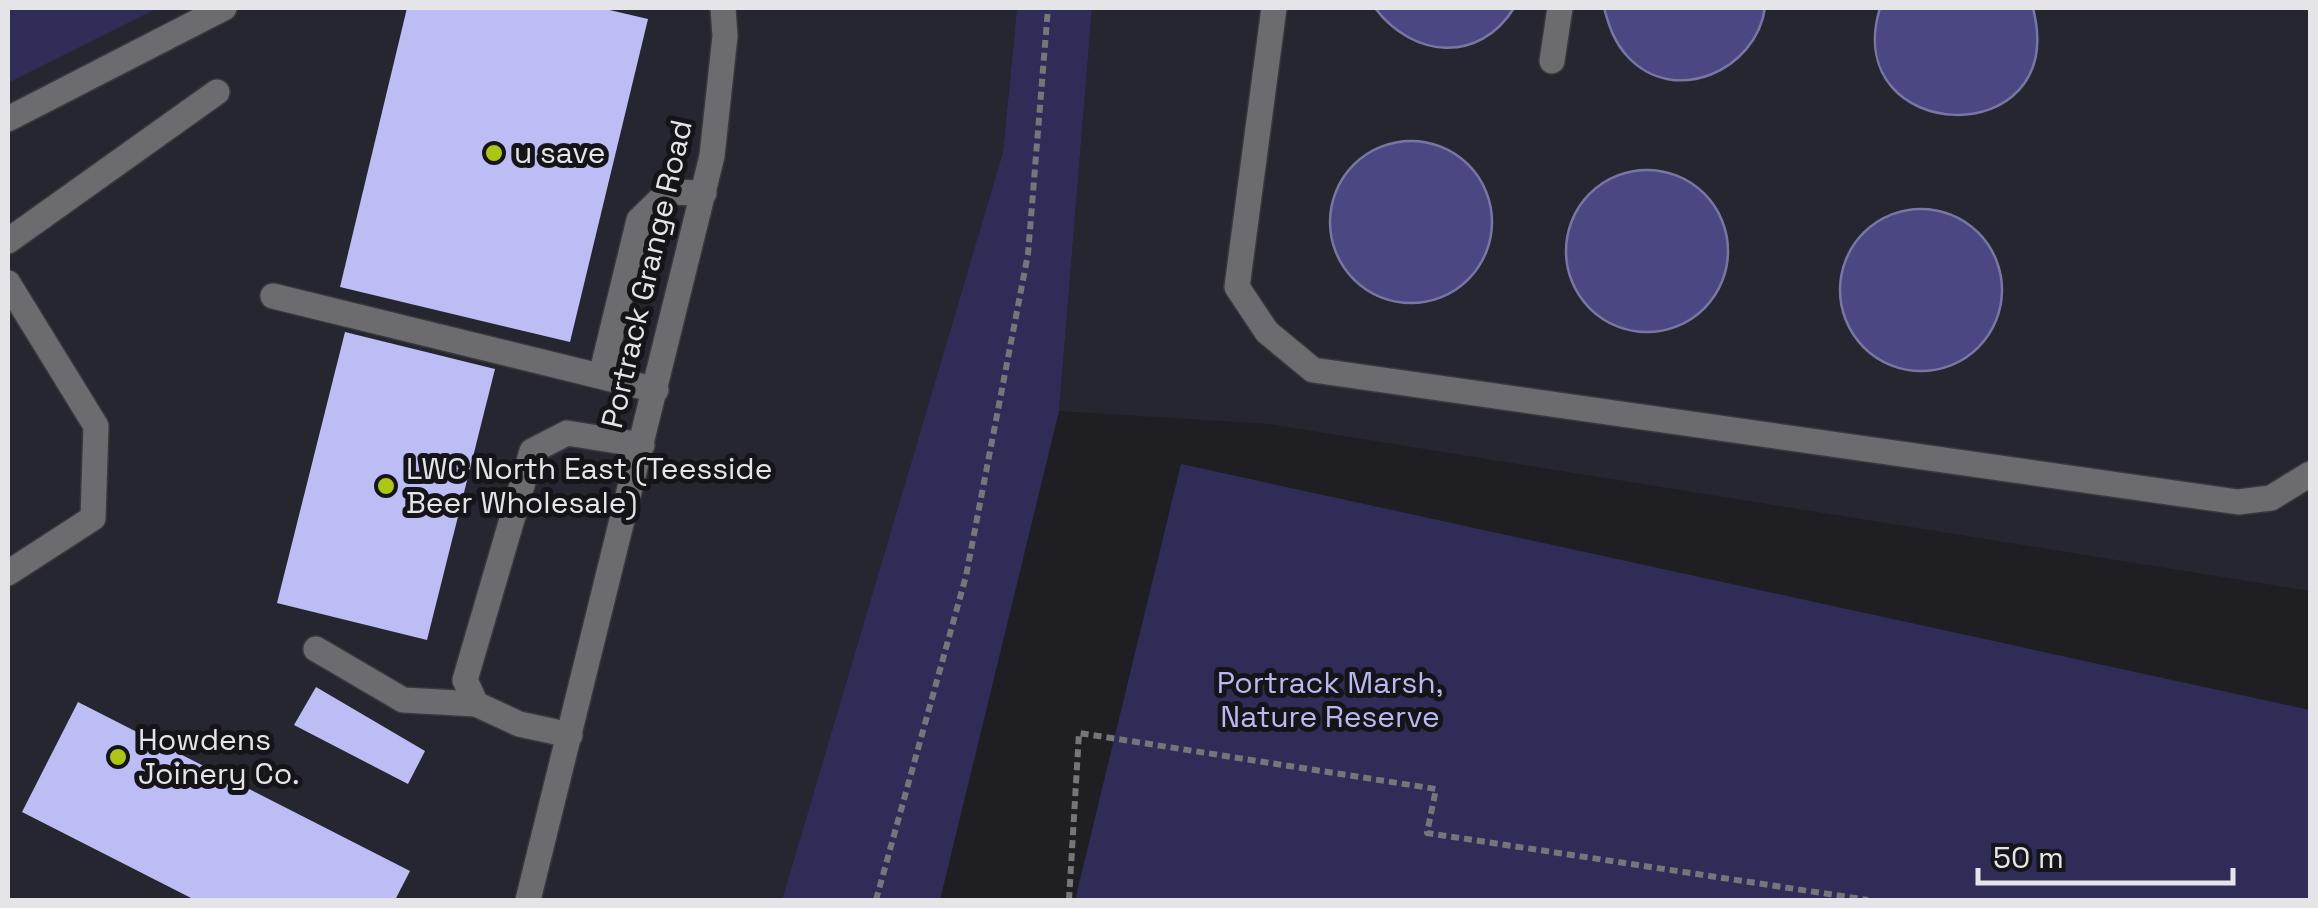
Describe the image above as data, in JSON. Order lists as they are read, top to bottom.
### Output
{
  "streets": {
    "street": ["Portrack Grange Road"]
  },
  "parks": ["Portrack Marsh, Nature Reserve"],
  "places": ["u save", "LWC North East (Teesside Beer Wholesale)", "Howdens Joinery Co."],
  "scale_bar": "50 m"
}
